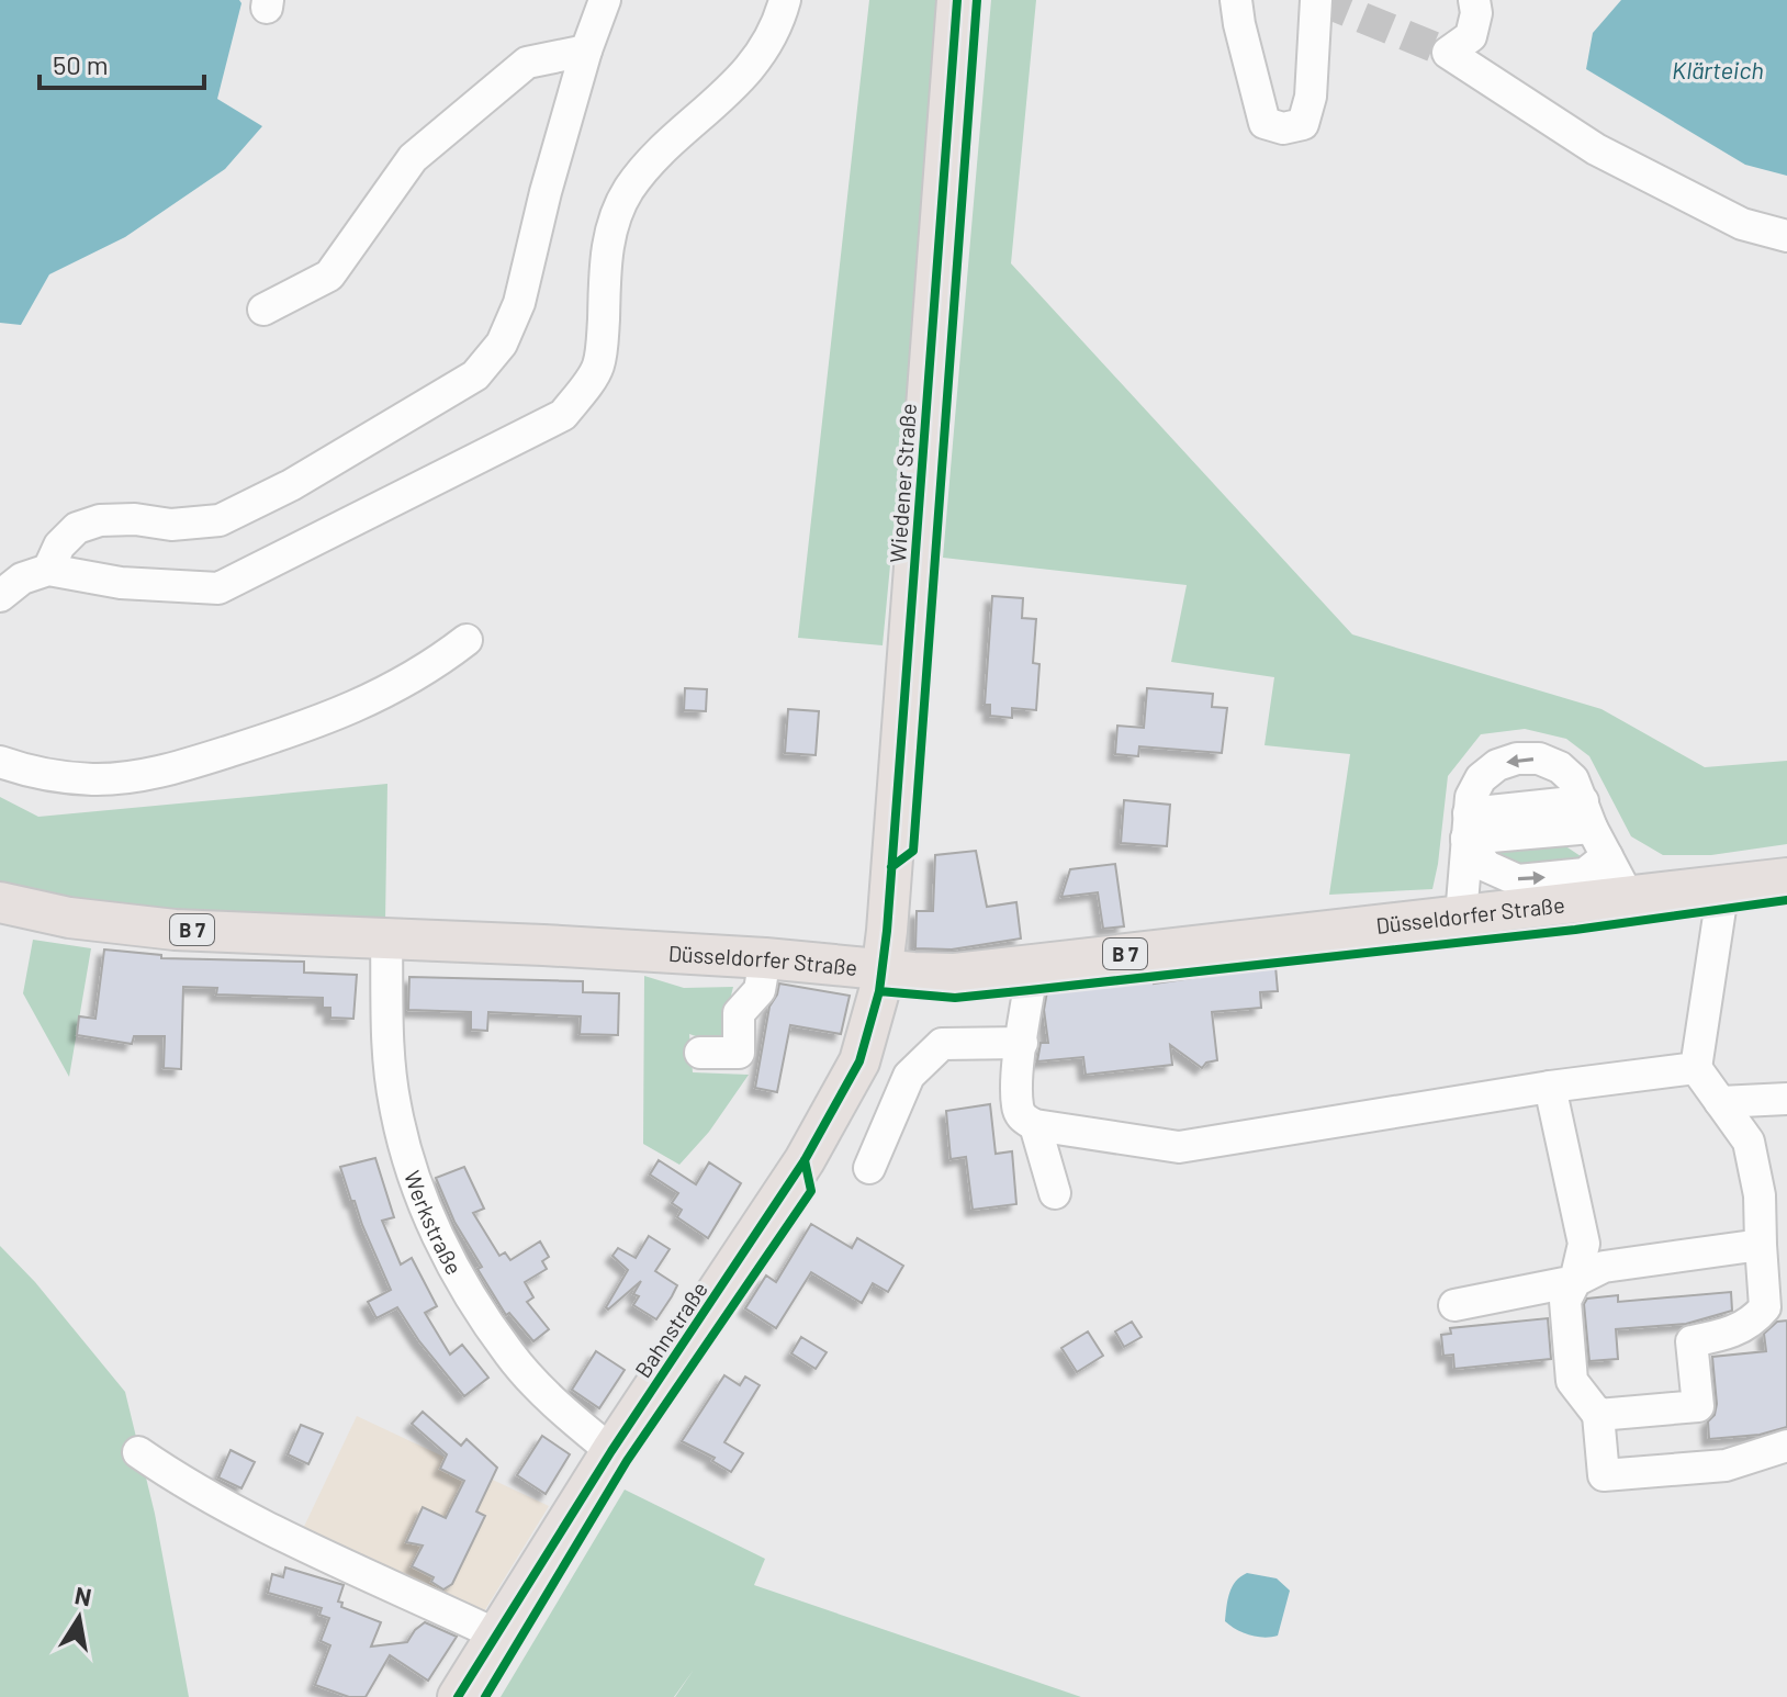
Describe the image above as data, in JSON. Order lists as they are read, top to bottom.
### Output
{
  "streets": {
    "main road": [
      "Wiedener Straße",
      "Düsseldorfer Straße",
      "B 7",
      "Bahnstraße"
    ],
    "street": ["Werkstraße"]
  },
  "crossings": [
    ["Wiedener Straße", "Düsseldorfer Straße"],
    ["Wiedener Straße", "Bahnstraße"],
    ["Düsseldorfer Straße", "Werkstraße"],
    ["Düsseldorfer Straße", "Bahnstraße"],
    ["Werkstraße", "Bahnstraße"]
  ],
  "water": ["Klärteich"],
  "scale_bar": "50 m",
  "north": "top"
}
